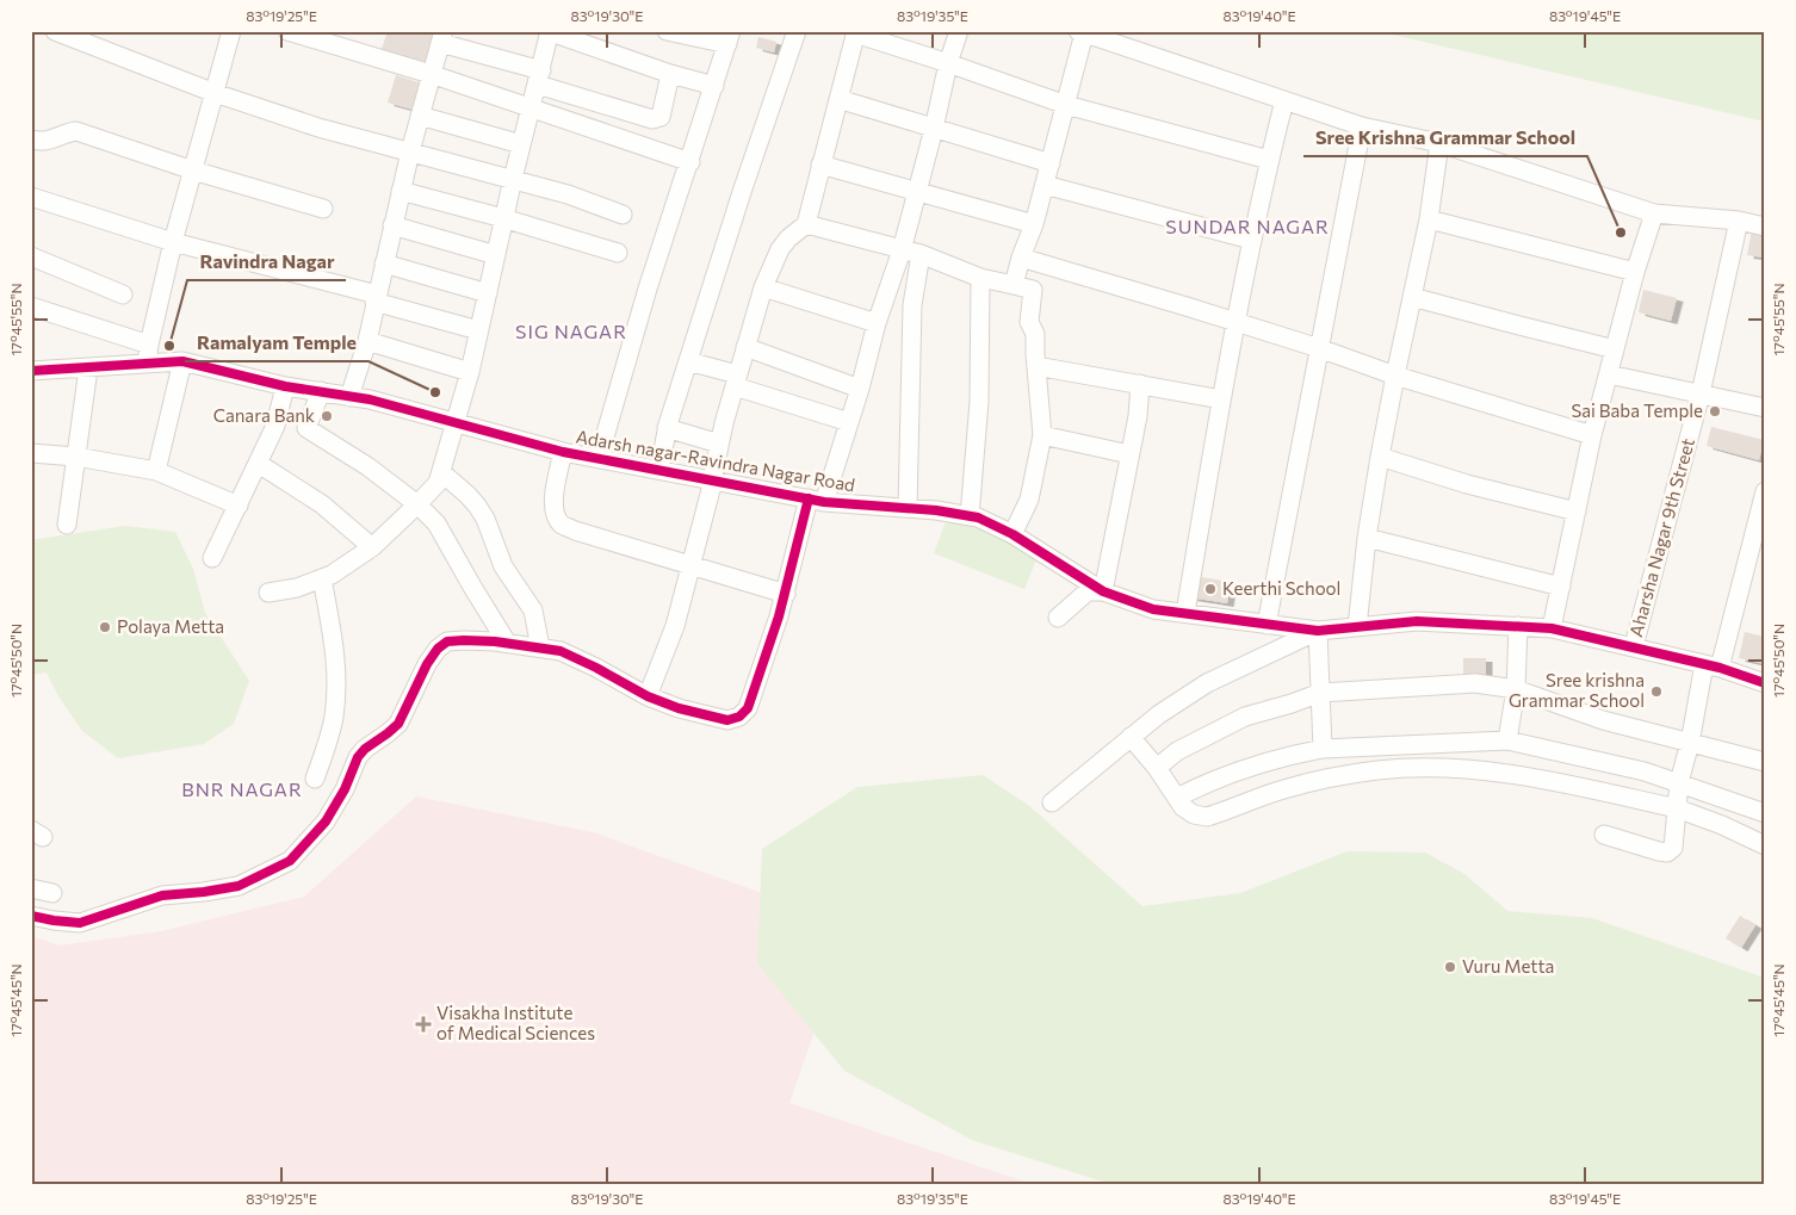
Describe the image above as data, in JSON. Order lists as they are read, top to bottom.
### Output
{
  "streets": {
    "street": ["Adarsh nagar-Ravindra Nagar Road", "Aharsha Nagar 9th Street"]
  },
  "crossings": [
    ["Adarsh nagar-Ravindra Nagar Road", "Aharsha Nagar 9th Street"]
  ],
  "districts": ["SUNDAR NAGAR", "SIG NAGAR", "BNR NAGAR"],
  "places": {
    "other": [
      "Sree Krishna Grammar School",
      "Ravindra Nagar",
      "Ramalyam Temple",
      "Sai Baba Temple",
      "Canara Bank",
      "Keerthi School",
      "Polaya Metta",
      "Sree krishna Grammar School",
      "Vuru Metta"
    ],
    "health": ["Visakha Institute of Medical Sciences"]
  },
  "coordinates": [
    "83°19'25\"E",
    "83°19'30\"E",
    "83°19'35\"E",
    "83°19'40\"E",
    "83°19'45\"E",
    "17°45'55\"N",
    "17°45'50\"N",
    "17°45'45\"N"
  ]
}
